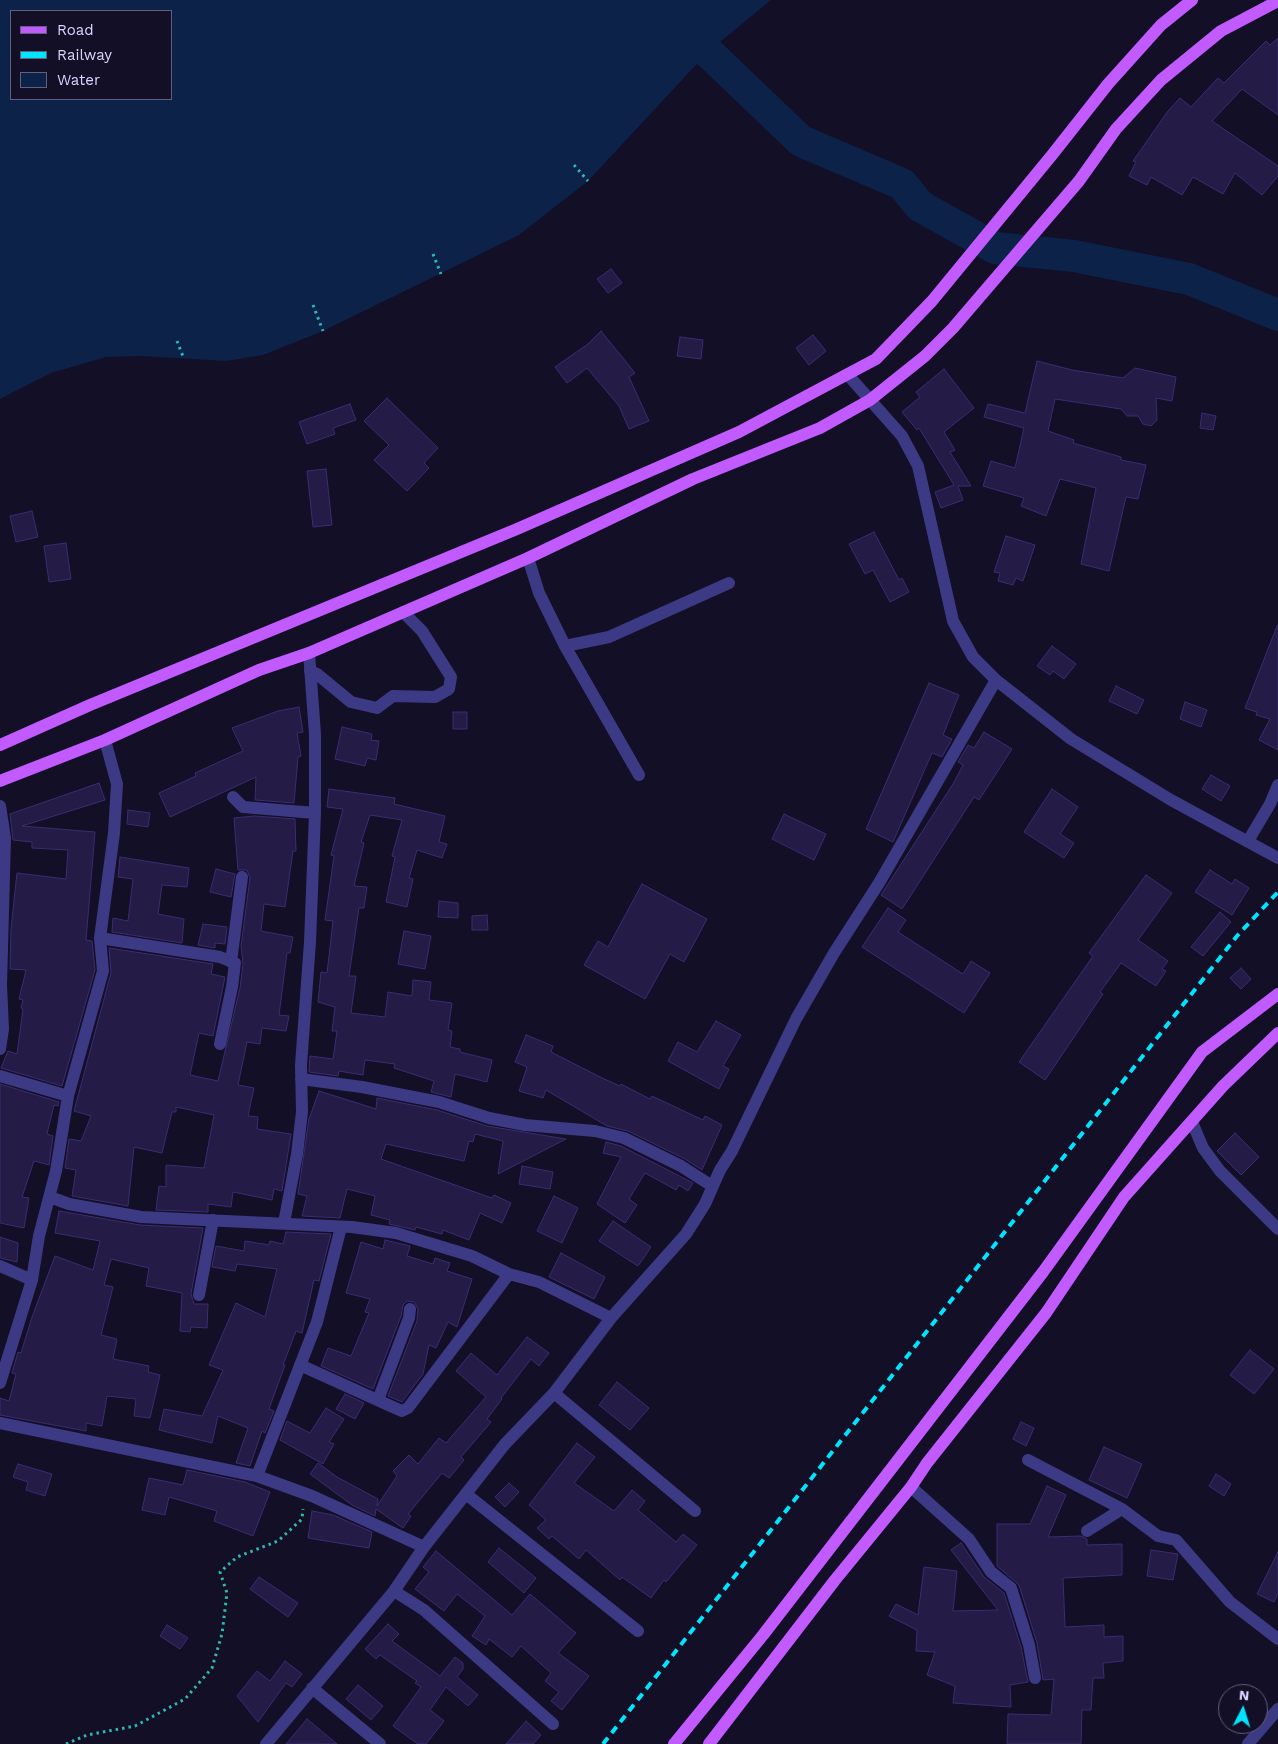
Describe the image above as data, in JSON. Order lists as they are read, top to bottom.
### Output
{
  "legend": ["Road", "Railway", "Water"],
  "north": "top"
}
